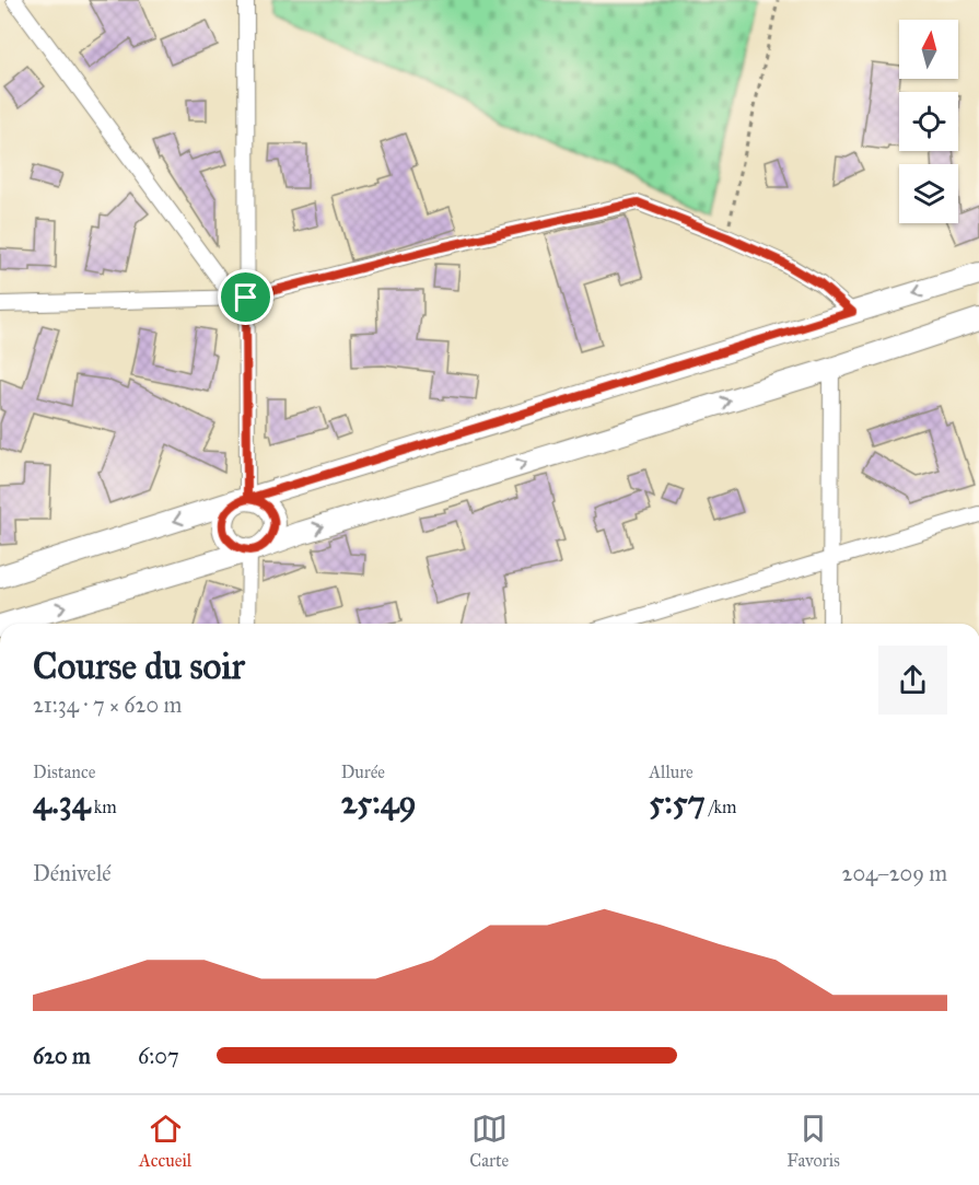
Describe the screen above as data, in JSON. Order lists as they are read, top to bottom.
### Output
{
  "north": "top",
  "page": {
    "heading": ["Course du soir", "21:34 · 7 × 620 m"],
    "stats": [
      ["Distance", "4.34 km"],
      ["Durée", "25:49"],
      ["Allure", "5:57 /km"]
    ],
    "chart": ["Dénivelé", "204–209 m"],
    "list": [
      {
        "name": "620 m",
        "note": "6:07"
      }
    ],
    "tabs": ["Accueil", "Carte", "Favoris"]
  }
}
